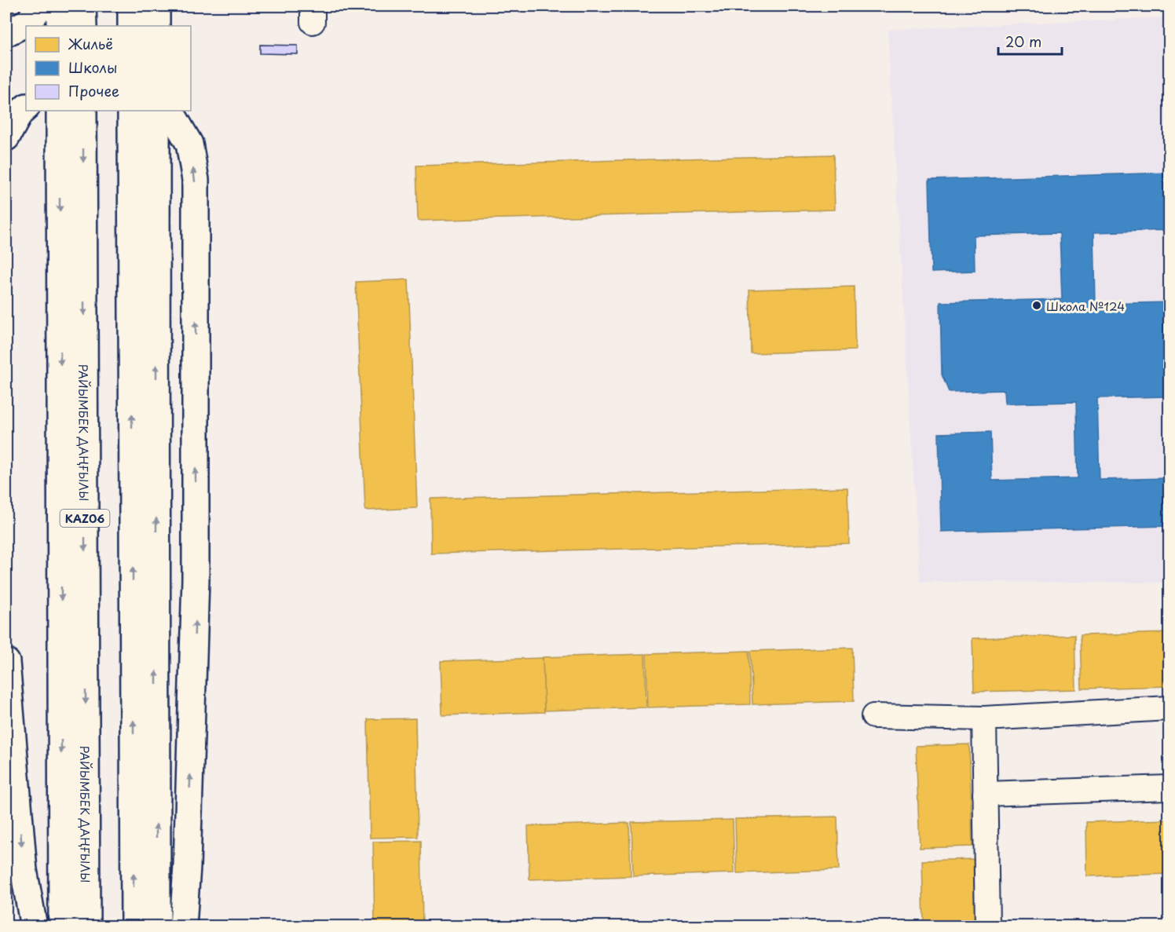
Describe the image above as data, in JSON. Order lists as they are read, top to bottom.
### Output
{
  "streets": {
    "main road": ["РАЙЫМБЕК ДАҢҒЫЛЫ", "KАZ06"]
  },
  "places": ["Школа №124"],
  "legend": ["Жильё", "Школы", "Прочее"],
  "scale_bar": "20 m"
}
